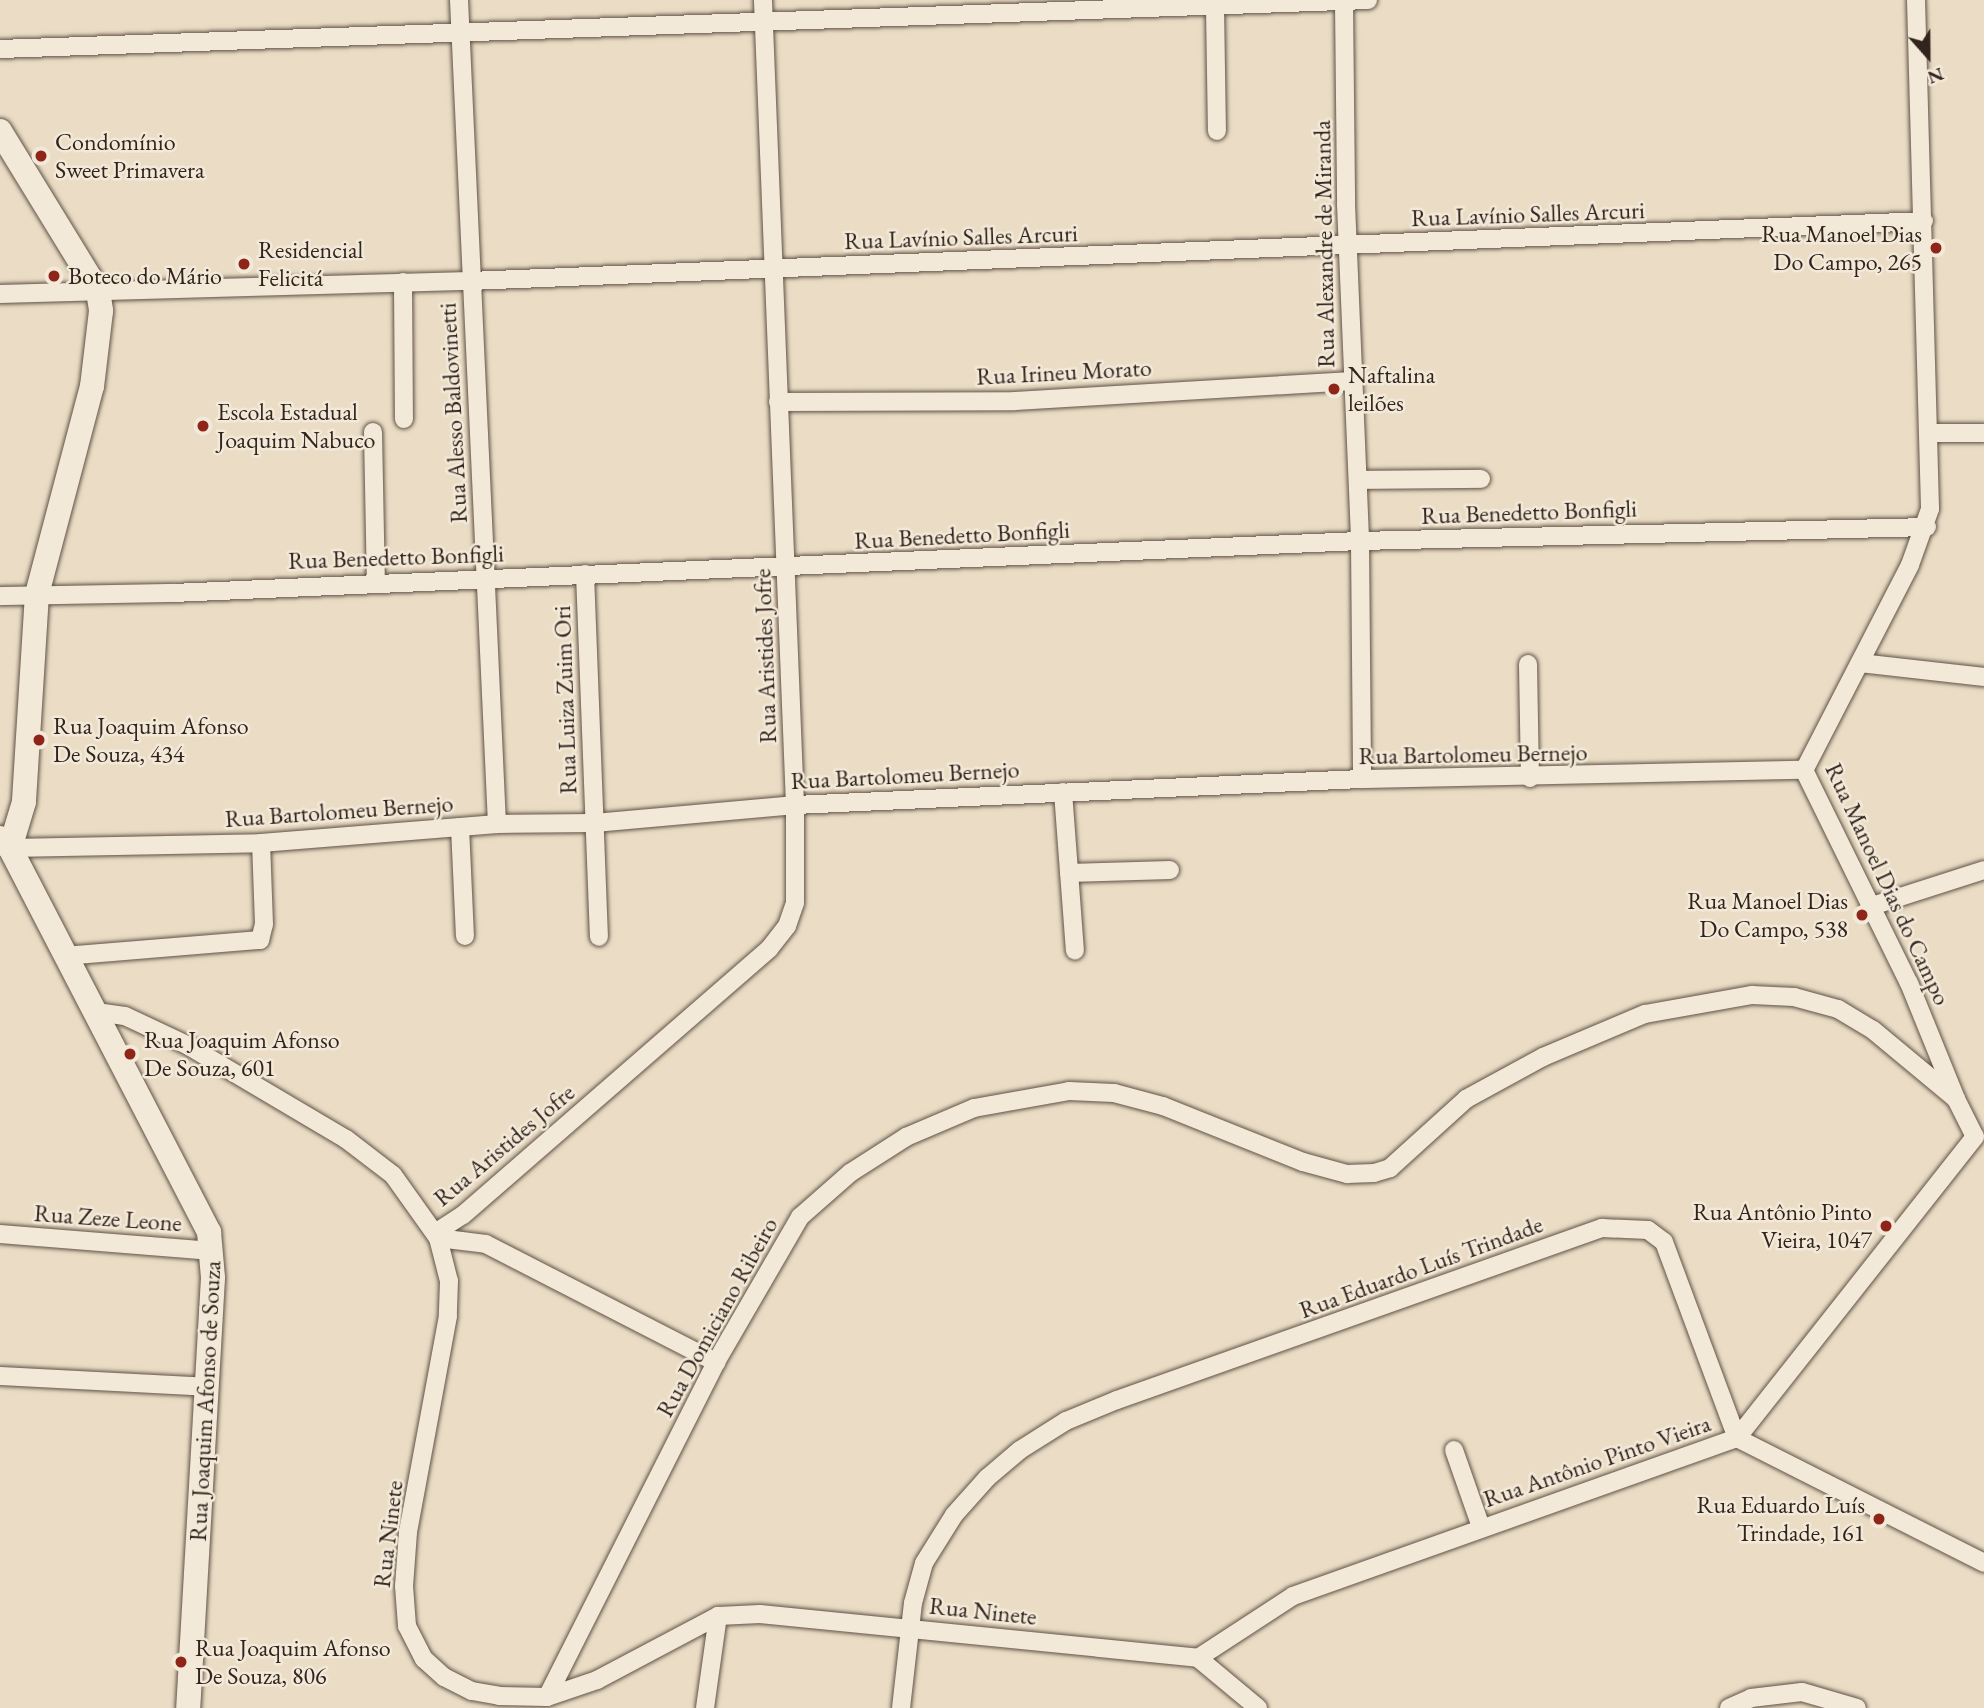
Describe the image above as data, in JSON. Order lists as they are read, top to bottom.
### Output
{
  "streets": {
    "main road": ["Rua Joaquim Afonso de Souza"],
    "street": [
      "Rua Lavínio Salles Arcuri",
      "Rua Alexandre de Miranda",
      "Rua Irineu Morato",
      "Rua Alesso Baldovinetti",
      "Rua Benedetto Bonfigli",
      "Rua Aristides Jofre",
      "Rua Luiza Zuim Ori",
      "Rua Bartolomeu Bernejo",
      "Rua Manoel Dias do Campo",
      "Rua Zeze Leone",
      "Rua Eduardo Luís Trindade",
      "Rua Domiciano Ribeiro",
      "Rua Antônio Pinto Vieira",
      "Rua Ninete"
    ]
  },
  "crossings": [
    ["Rua Lavínio Salles Arcuri", "Rua Alexandre de Miranda"],
    ["Rua Lavínio Salles Arcuri", "Rua Alesso Baldovinetti"],
    ["Rua Lavínio Salles Arcuri", "Rua Aristides Jofre"],
    ["Rua Lavínio Salles Arcuri", "Rua Manoel Dias do Campo"],
    ["Rua Alexandre de Miranda", "Rua Irineu Morato"],
    ["Rua Alexandre de Miranda", "Rua Benedetto Bonfigli"],
    ["Rua Alexandre de Miranda", "Rua Bartolomeu Bernejo"],
    ["Rua Irineu Morato", "Rua Aristides Jofre"],
    ["Rua Alesso Baldovinetti", "Rua Benedetto Bonfigli"],
    ["Rua Alesso Baldovinetti", "Rua Bartolomeu Bernejo"],
    ["Rua Benedetto Bonfigli", "Rua Aristides Jofre"],
    ["Rua Benedetto Bonfigli", "Rua Luiza Zuim Ori"],
    ["Rua Benedetto Bonfigli", "Rua Manoel Dias do Campo"],
    ["Rua Aristides Jofre", "Rua Bartolomeu Bernejo"],
    ["Rua Aristides Jofre", "Rua Ninete"],
    ["Rua Luiza Zuim Ori", "Rua Bartolomeu Bernejo"],
    ["Rua Bartolomeu Bernejo", "Rua Manoel Dias do Campo"],
    ["Rua Bartolomeu Bernejo", "Rua Joaquim Afonso de Souza"],
    ["Rua Manoel Dias do Campo", "Rua Domiciano Ribeiro"],
    ["Rua Zeze Leone", "Rua Joaquim Afonso de Souza"],
    ["Rua Eduardo Luís Trindade", "Rua Antônio Pinto Vieira"],
    ["Rua Eduardo Luís Trindade", "Rua Ninete"],
    ["Rua Domiciano Ribeiro", "Rua Antônio Pinto Vieira"],
    ["Rua Domiciano Ribeiro", "Rua Ninete"],
    ["Rua Joaquim Afonso de Souza", "Rua Ninete"],
    ["Rua Antônio Pinto Vieira", "Rua Ninete"]
  ],
  "places": [
    "Condomínio Sweet Primavera",
    "Rua Manoel Dias Do Campo, 265",
    "Residencial Felicitá",
    "Boteco do Mário",
    "Naftalina leilões",
    "Escola Estadual Joaquim Nabuco",
    "Rua Joaquim Afonso De Souza, 434",
    "Rua Manoel Dias Do Campo, 538",
    "Rua Joaquim Afonso De Souza, 601",
    "Rua Antônio Pinto Vieira, 1047",
    "Rua Eduardo Luís Trindade, 161",
    "Rua Joaquim Afonso De Souza, 806"
  ],
  "north": "bottom"
}
